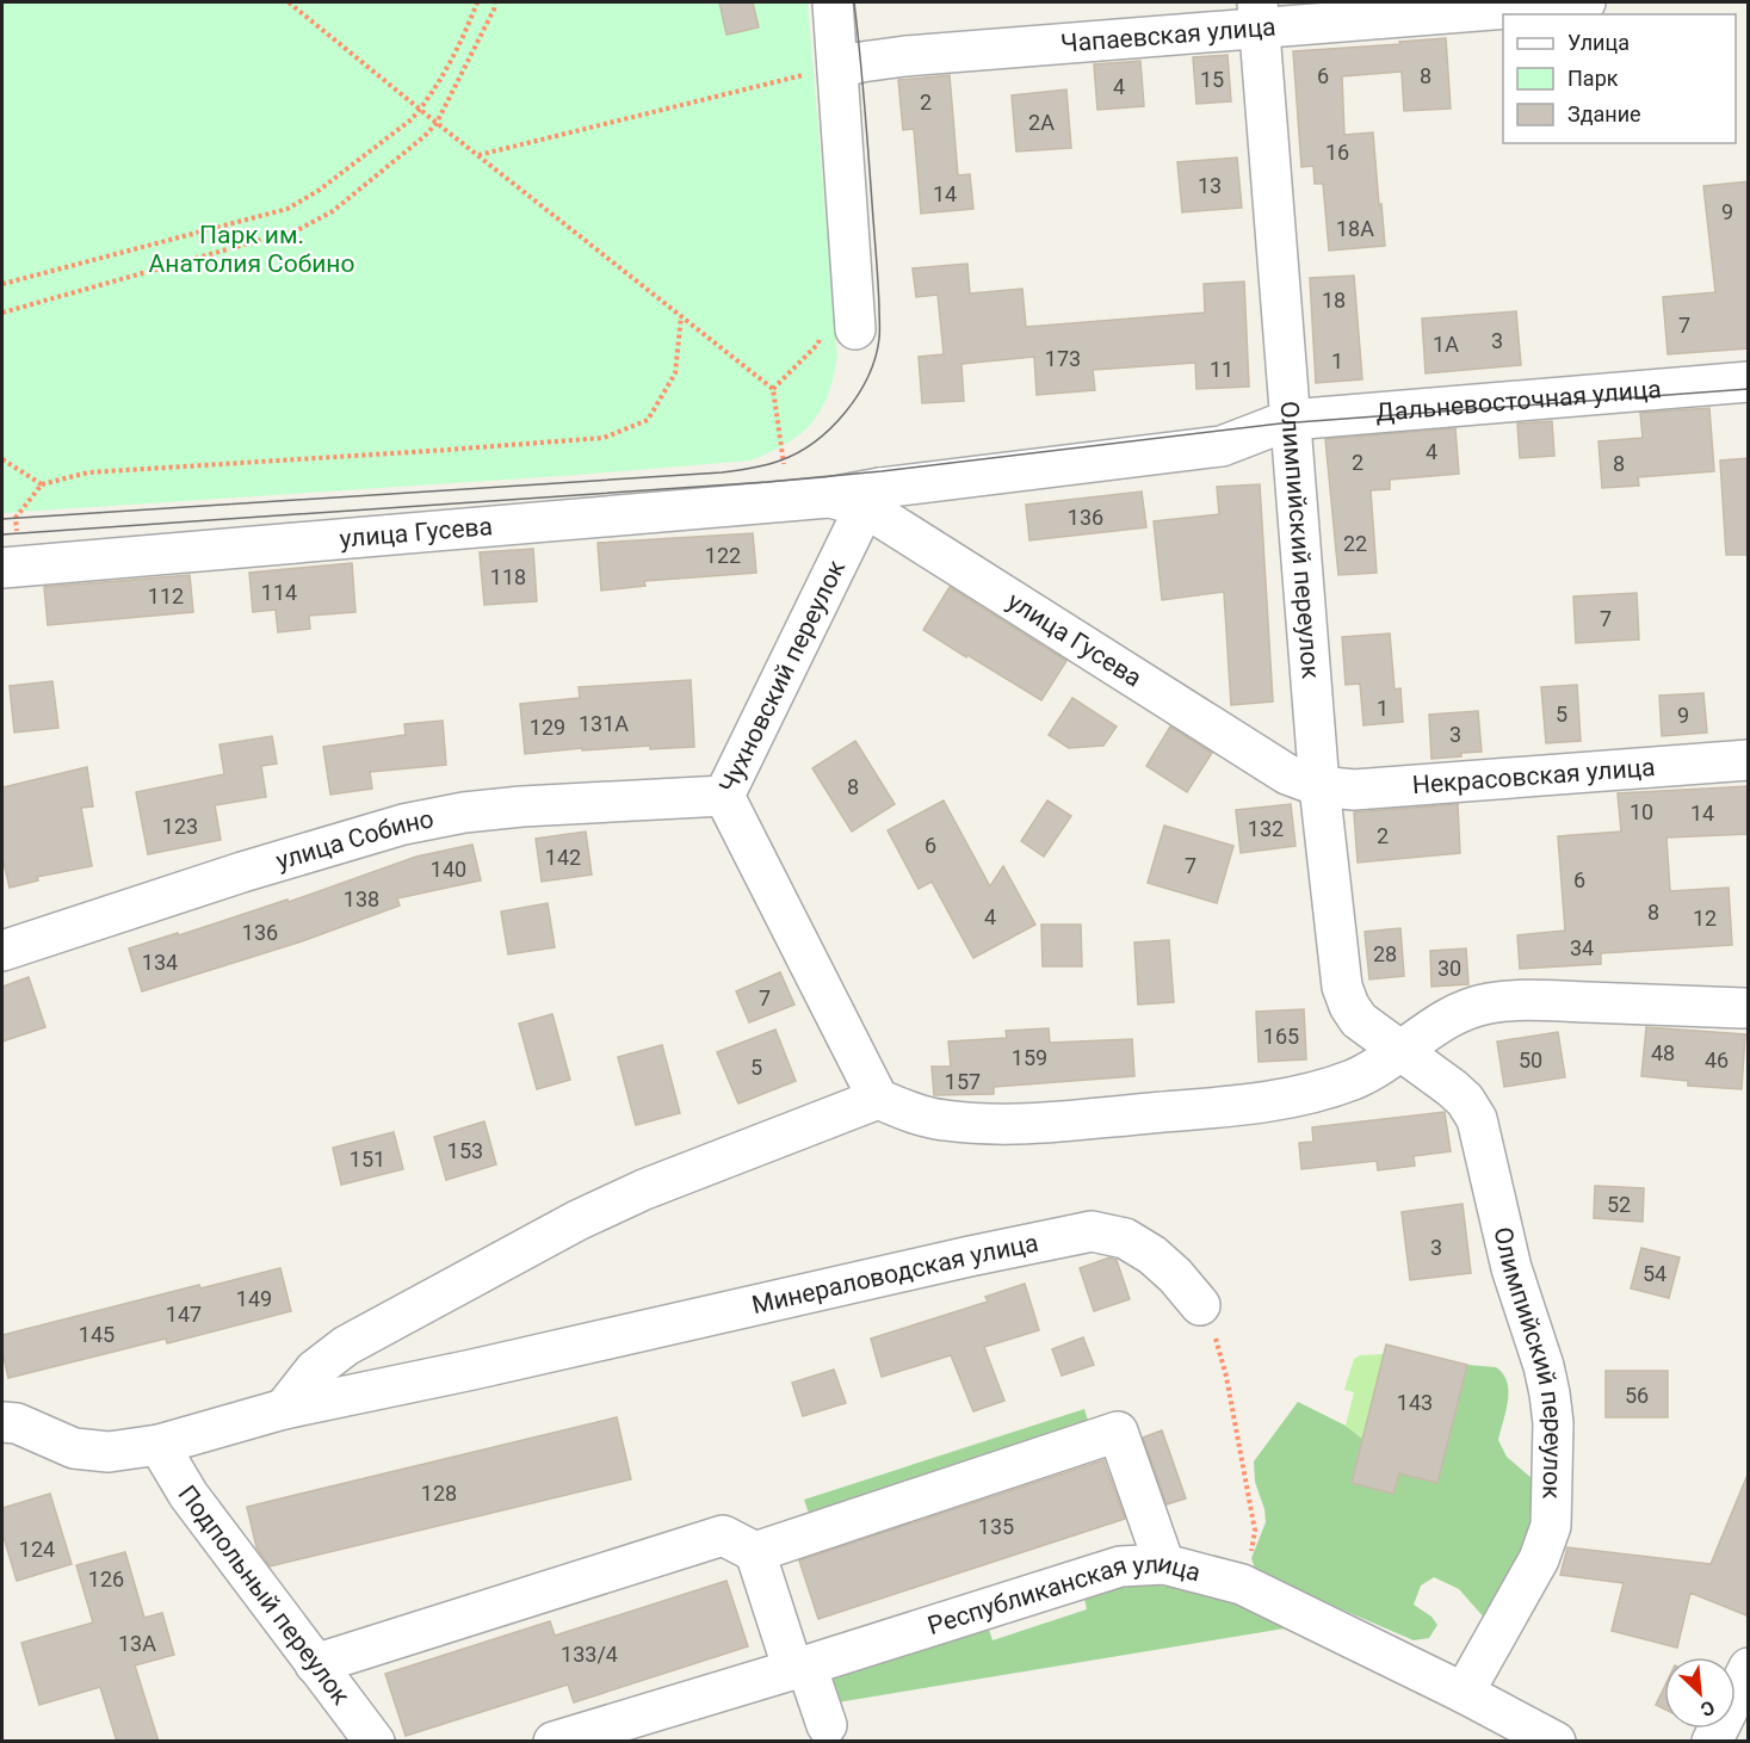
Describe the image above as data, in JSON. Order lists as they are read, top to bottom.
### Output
{
  "streets": {
    "street": [
      "Чапаевская улица",
      "Дальневосточная улица",
      "улица Гусева",
      "Олимпийский переулок",
      "Чухновский переулок",
      "Некрасовская улица",
      "улица Собино",
      "Минераловодская улица",
      "Подпольный переулок",
      "Республиканская улица"
    ]
  },
  "crossings": [
    ["Чапаевская улица", "Олимпийский переулок"],
    ["Дальневосточная улица", "улица Гусева"],
    ["Дальневосточная улица", "Олимпийский переулок"],
    ["улица Гусева", "Олимпийский переулок"],
    ["улица Гусева", "Чухновский переулок"],
    ["улица Гусева", "Некрасовская улица"],
    ["Олимпийский переулок", "Некрасовская улица"],
    ["Олимпийский переулок", "Республиканская улица"],
    ["Чухновский переулок", "улица Собино"],
    ["Минераловодская улица", "Подпольный переулок"]
  ],
  "parks": ["Парк им. Анатолия Собино"],
  "house_numbers": [
    "6",
    "8",
    "15",
    "4",
    "2",
    "2А",
    "16",
    "13",
    "14",
    "9",
    "18А",
    "18",
    "7",
    "3",
    "1А",
    "173",
    "1",
    "11",
    "4",
    "2",
    "8",
    "136",
    "22",
    "122",
    "118",
    "114",
    "112",
    "7",
    "1",
    "5",
    "9",
    "131А",
    "129",
    "3",
    "8",
    "10",
    "14",
    "123",
    "132",
    "2",
    "6",
    "142",
    "7",
    "140",
    "6",
    "138",
    "8",
    "4",
    "12",
    "136",
    "34",
    "28",
    "134",
    "30",
    "7",
    "165",
    "48",
    "159",
    "50",
    "46",
    "5",
    "157",
    "153",
    "151",
    "52",
    "3",
    "54",
    "149",
    "147",
    "145",
    "56",
    "143",
    "128",
    "135",
    "124",
    "126",
    "13А",
    "133/4"
  ],
  "legend": ["Улица", "Парк", "Здание"],
  "north": "bottom right"
}
